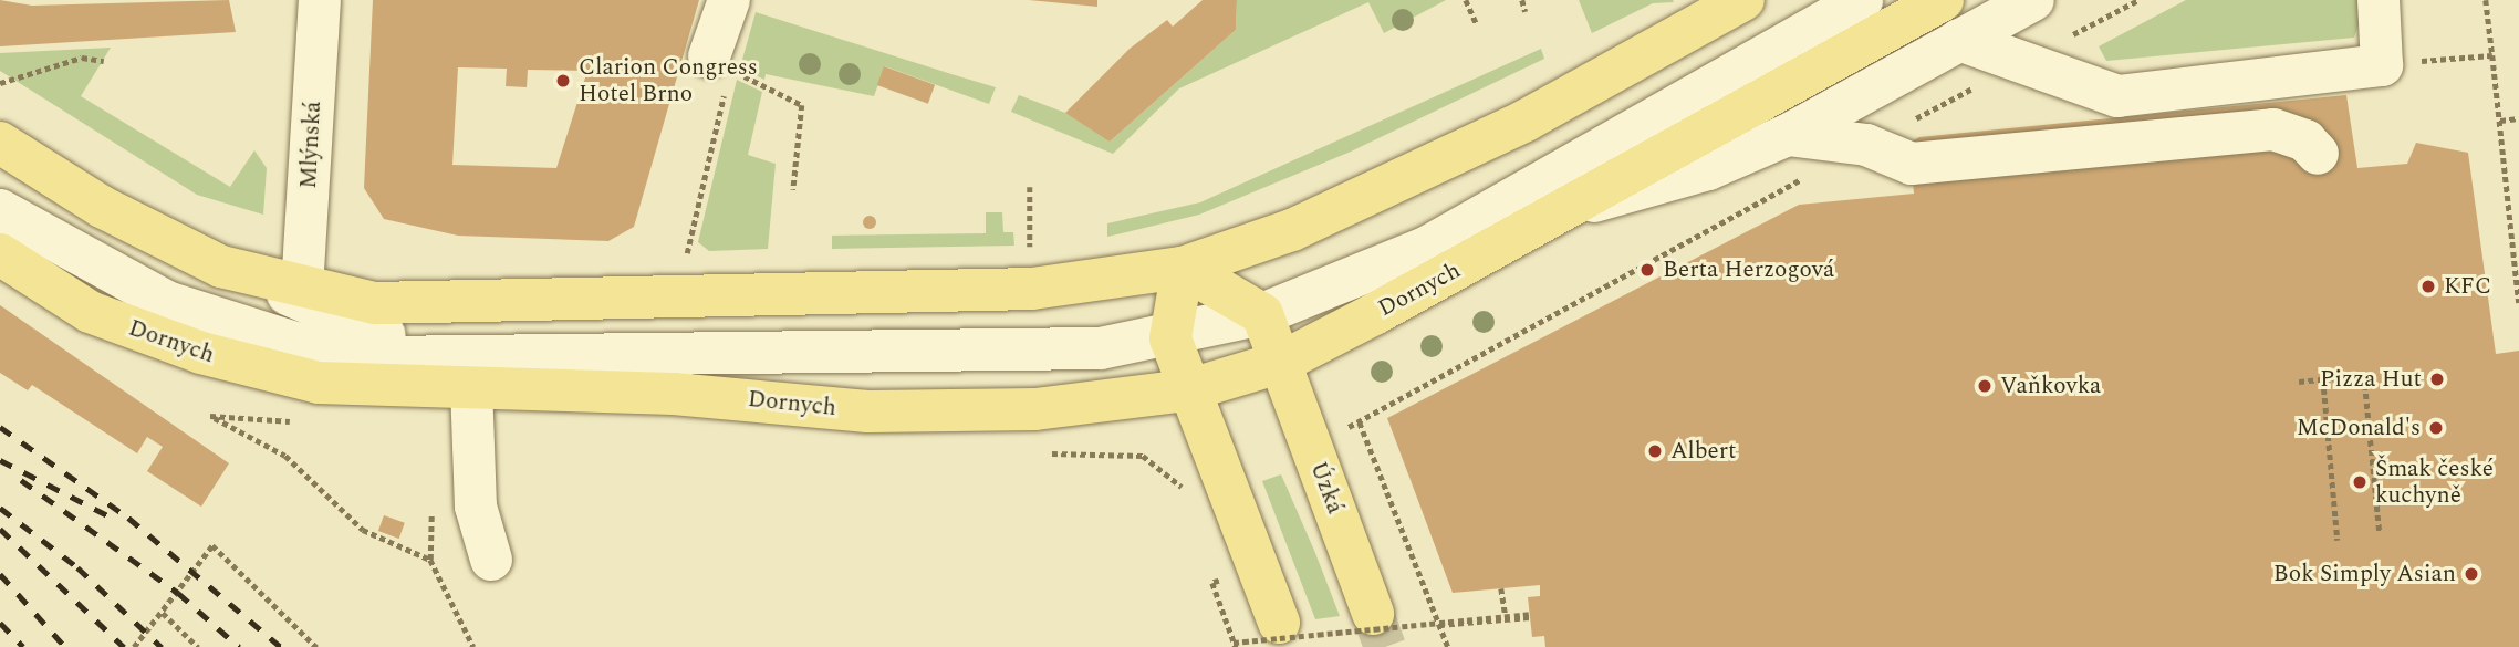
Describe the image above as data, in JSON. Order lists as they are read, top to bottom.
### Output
{
  "streets": {
    "main road": ["Dornych", "Úzká"],
    "street": ["Mlýnská"]
  },
  "crossings": [
    ["Dornych", "Úzká"]
  ],
  "places": [
    "Clarion Congress Hotel Brno",
    "Berta Herzogová",
    "KFC",
    "Pizza Hut",
    "Vaňkovka",
    "McDonald's",
    "Albert",
    "Šmak české kuchyně",
    "Bok Simply Asian"
  ]
}
